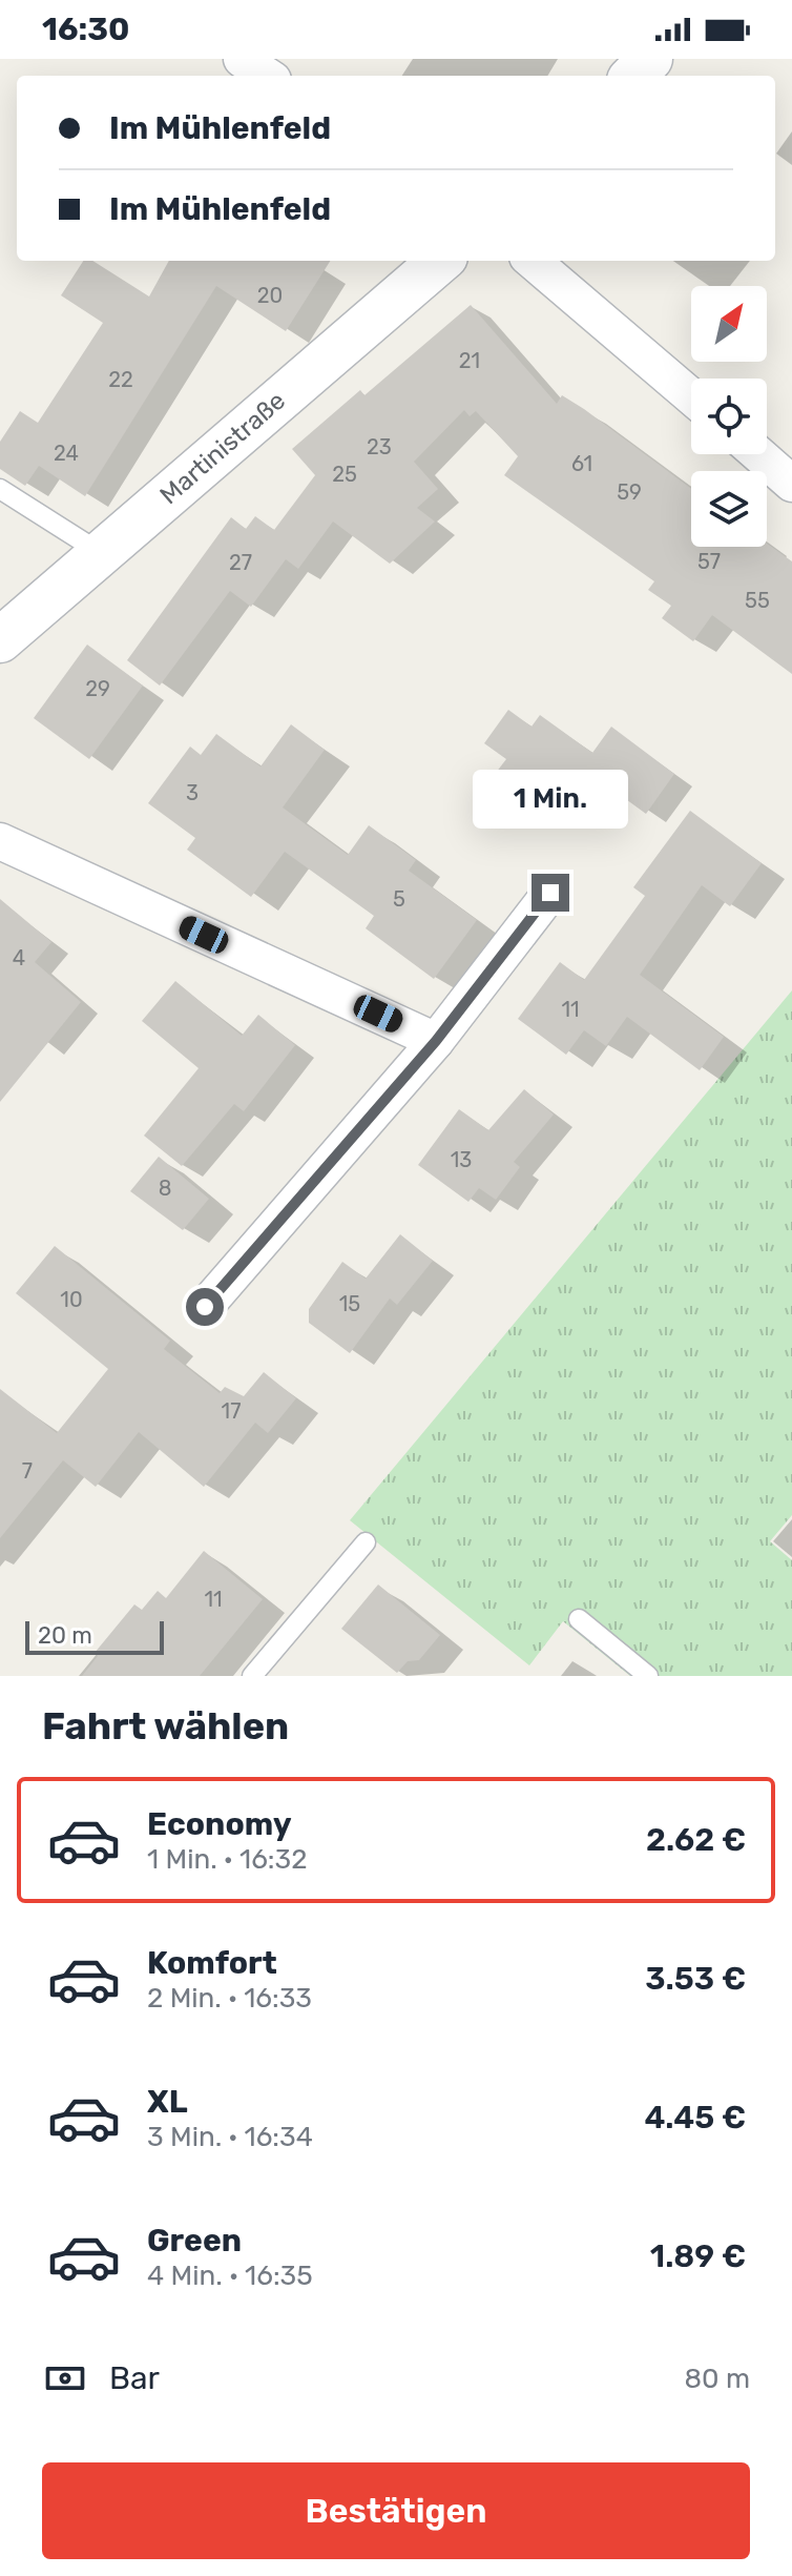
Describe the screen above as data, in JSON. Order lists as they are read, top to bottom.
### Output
{
  "streets": {
    "street": ["Martinistraße"]
  },
  "house_numbers": [
    "20",
    "21",
    "22",
    "23",
    "24",
    "61",
    "25",
    "59",
    "57",
    "27",
    "55",
    "29",
    "3",
    "5",
    "4",
    "11",
    "13",
    "8",
    "10",
    "15",
    "17",
    "7",
    "11"
  ],
  "scale_bar": "20 m",
  "north": "top right",
  "page": {
    "status": "16:30",
    "banner": ["Im Mühlenfeld", "Im Mühlenfeld"],
    "bubble": "1 Min.",
    "scale": "20 m",
    "heading": "Fahrt wählen",
    "list": [
      {
        "name": "Economy",
        "note": "1 Min. · 16:32",
        "value": "2.62 €"
      },
      {
        "name": "Komfort",
        "note": "2 Min. · 16:33",
        "value": "3.53 €"
      },
      {
        "name": "XL",
        "note": "3 Min. · 16:34",
        "value": "4.45 €"
      },
      {
        "name": "Green",
        "note": "4 Min. · 16:35",
        "value": "1.89 €"
      }
    ],
    "pay": ["Bar", "80 m"],
    "buttons": "Bestätigen"
  }
}
